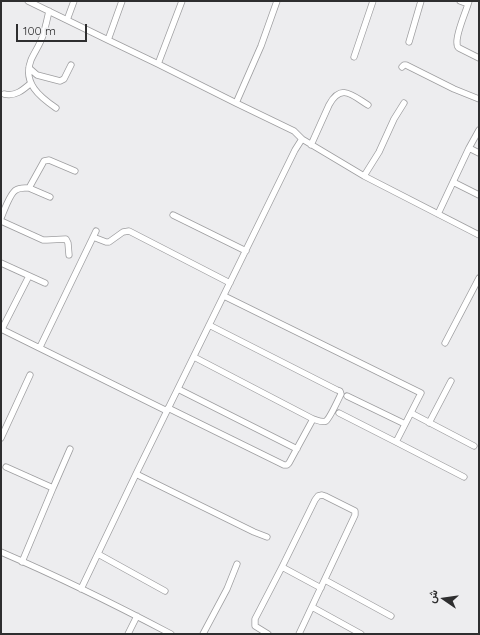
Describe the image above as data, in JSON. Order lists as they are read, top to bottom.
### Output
{
  "scale_bar": "100 m",
  "north": "left"
}
